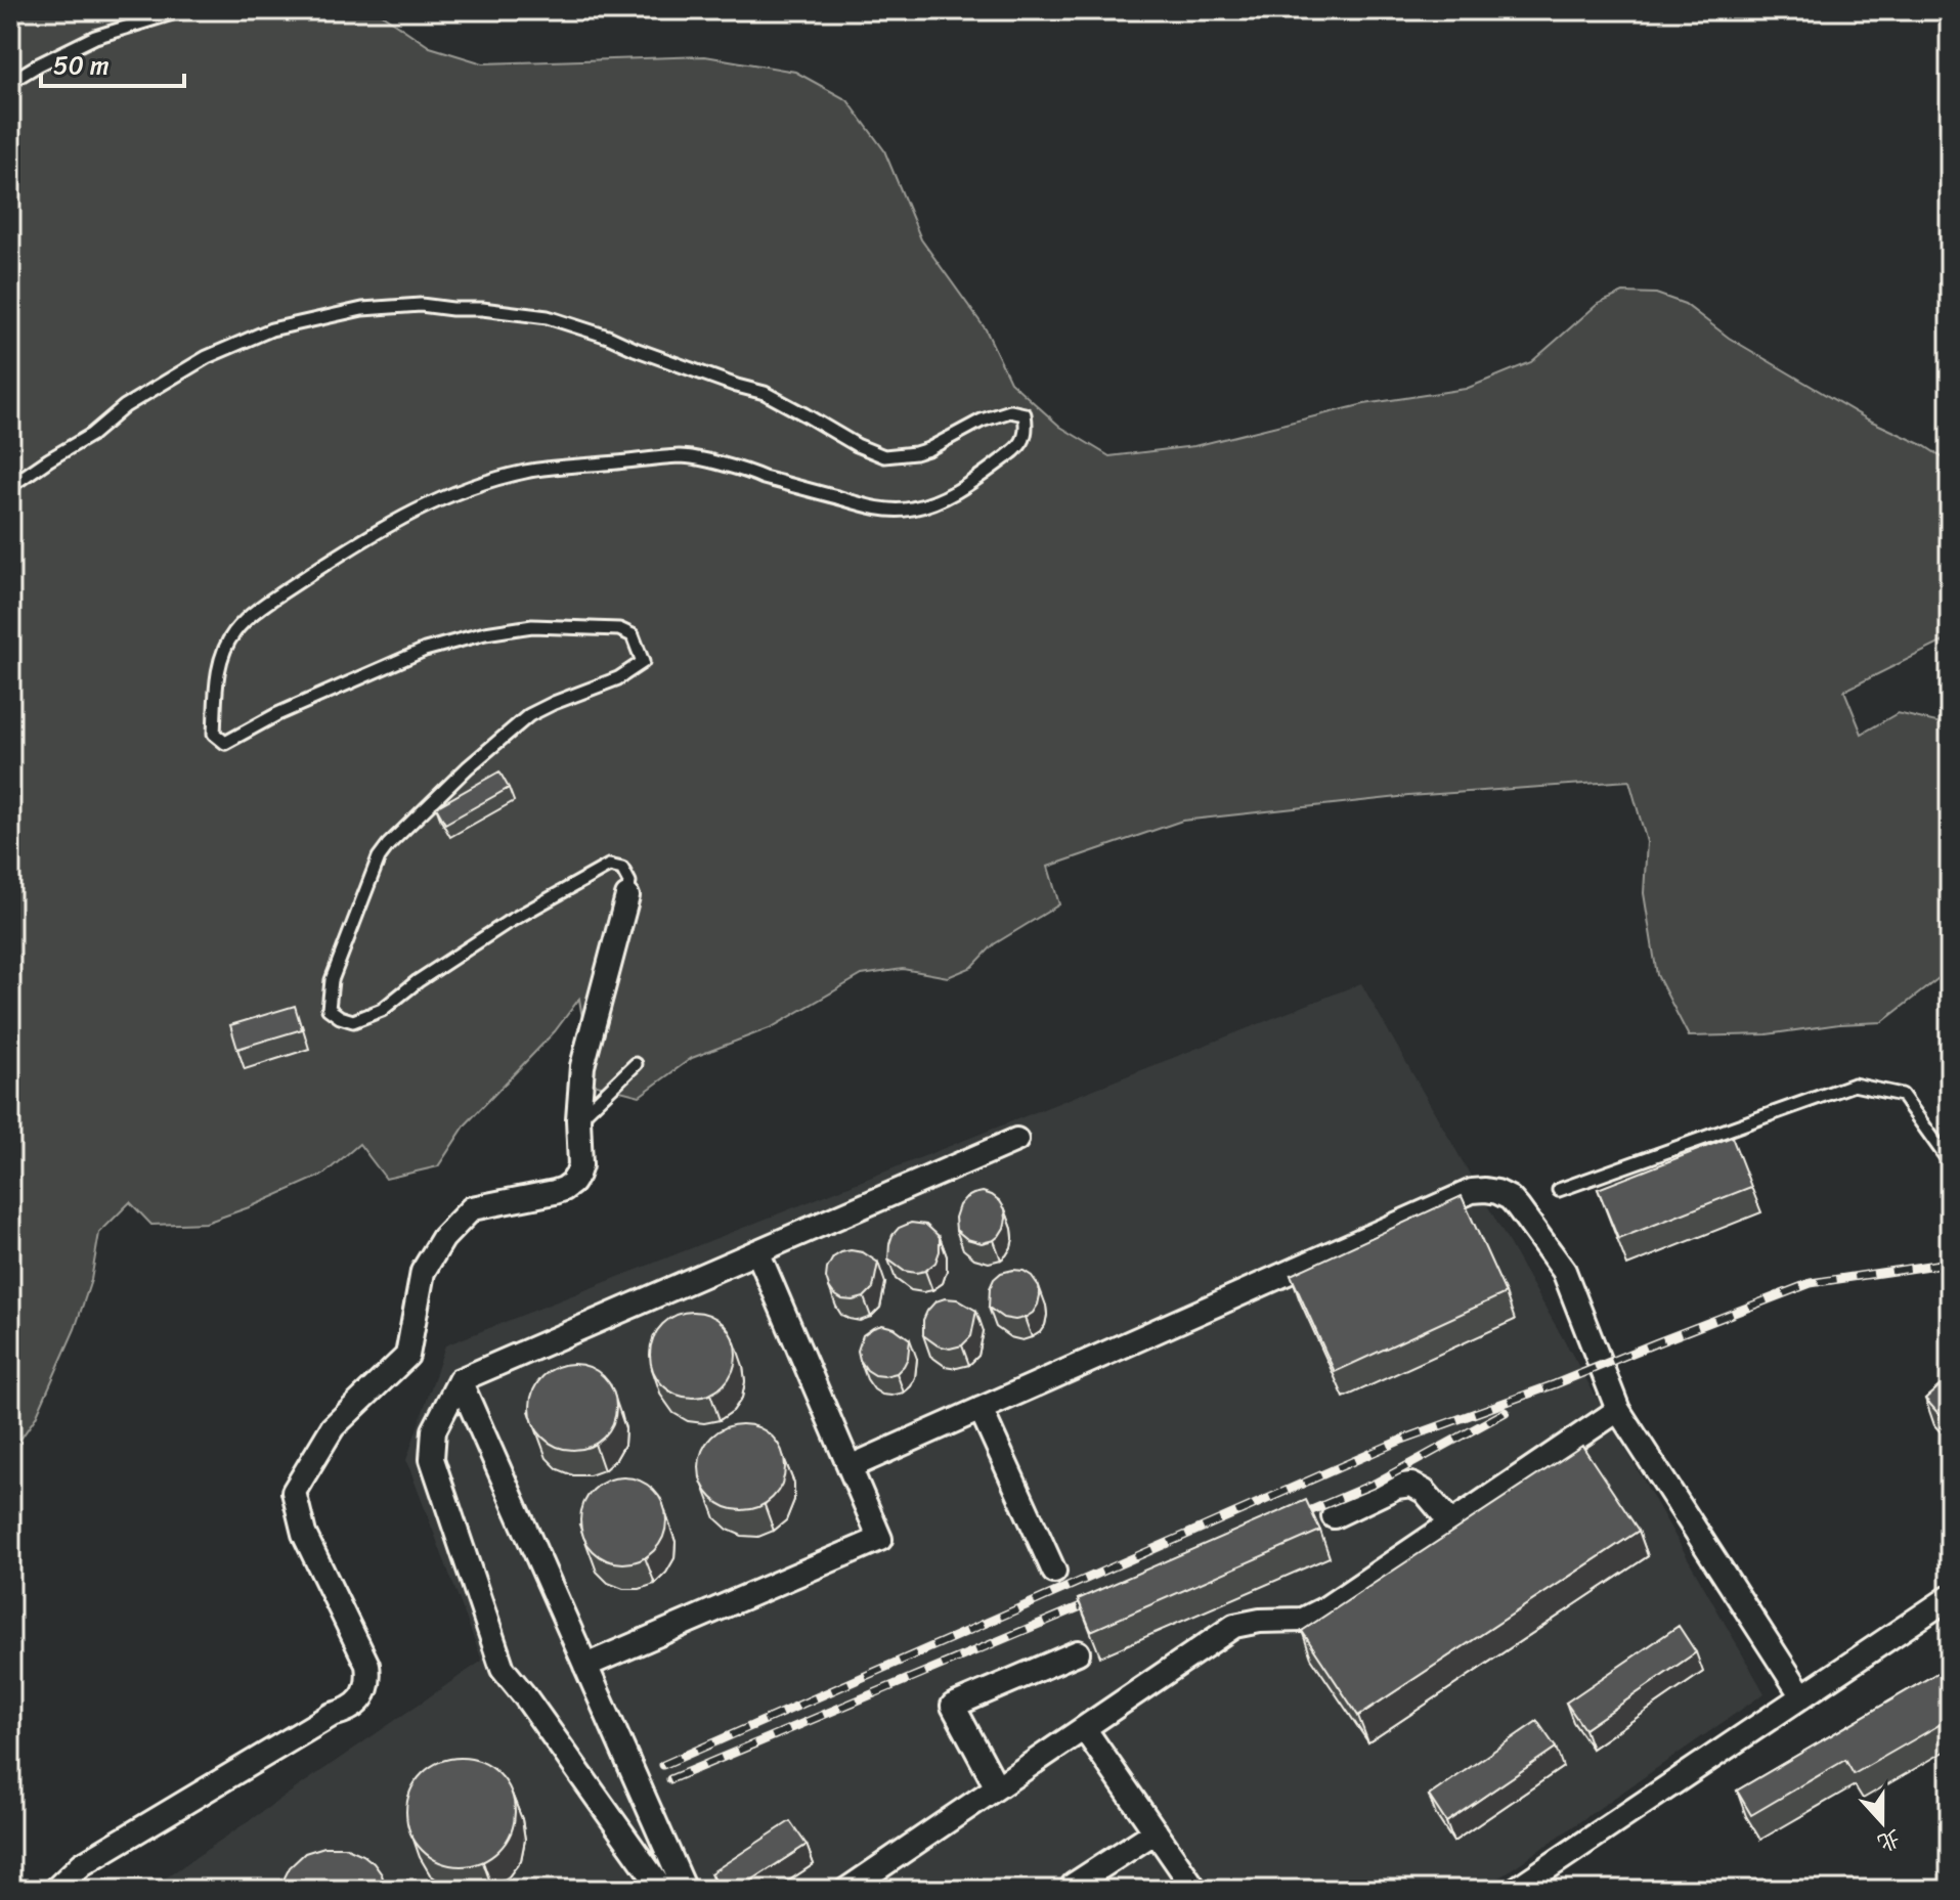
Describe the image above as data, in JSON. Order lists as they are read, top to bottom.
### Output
{
  "scale_bar": "50 m",
  "north": "bottom"
}
